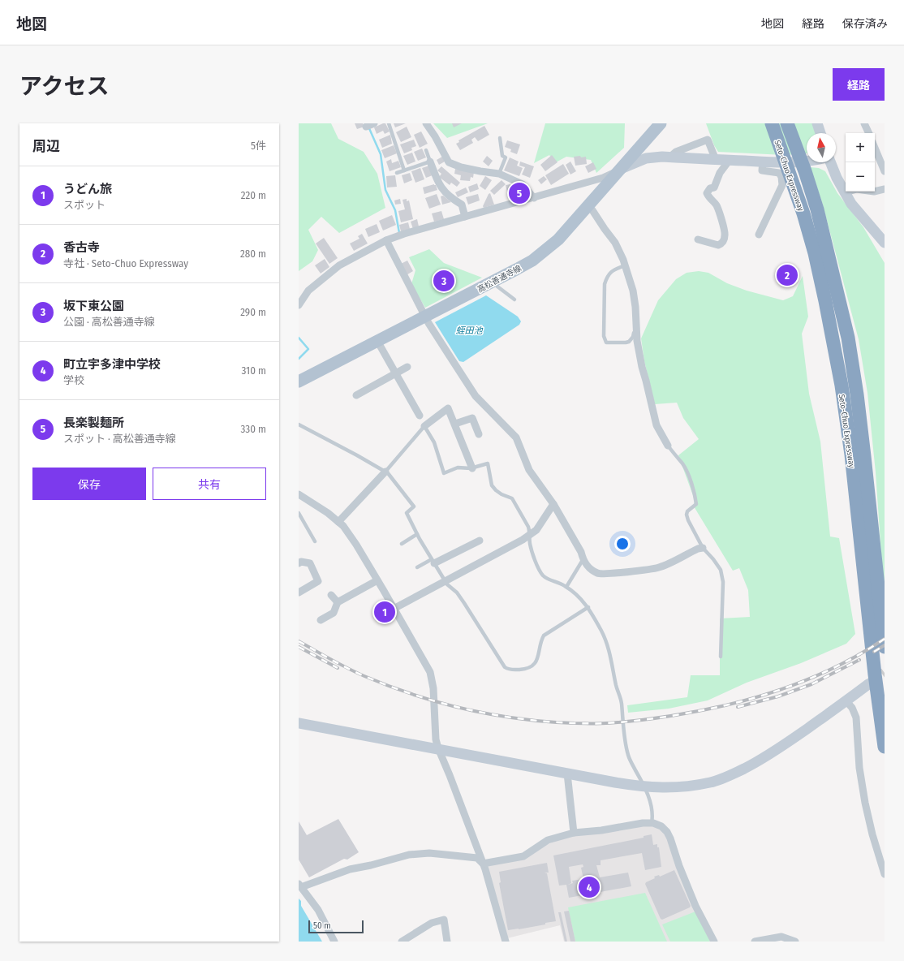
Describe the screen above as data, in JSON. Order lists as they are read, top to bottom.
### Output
{
  "streets": {
    "highway": ["Seto-Chuo Expressway"],
    "main road": ["高松善通寺線"]
  },
  "water": ["蛭田池"],
  "scale_bar": "50 m",
  "north": "top",
  "page": {
    "header": "地図",
    "nav": ["地図", "経路", "保存済み"],
    "title": "アクセス",
    "buttons": [
      "経路",
      ["保存", "共有"]
    ],
    "heading": ["周辺", "5件"],
    "map_buttons": ["+", "−"],
    "list": [
      {
        "mark": "1",
        "name": "うどん旅",
        "note": "スポット",
        "value": "220 m"
      },
      {
        "mark": "2",
        "name": "香古寺",
        "note": "寺社 · Seto-Chuo Expressway",
        "value": "280 m"
      },
      {
        "mark": "3",
        "name": "坂下東公園",
        "note": "公園 · 高松善通寺線",
        "value": "290 m"
      },
      {
        "mark": "4",
        "name": "町立宇多津中学校",
        "note": "学校",
        "value": "310 m"
      },
      {
        "mark": "5",
        "name": "長楽製麺所",
        "note": "スポット · 高松善通寺線",
        "value": "330 m"
      }
    ],
    "pins": [
      "5",
      "2",
      "3",
      "1",
      "4"
    ],
    "scale": "50 m"
  }
}
